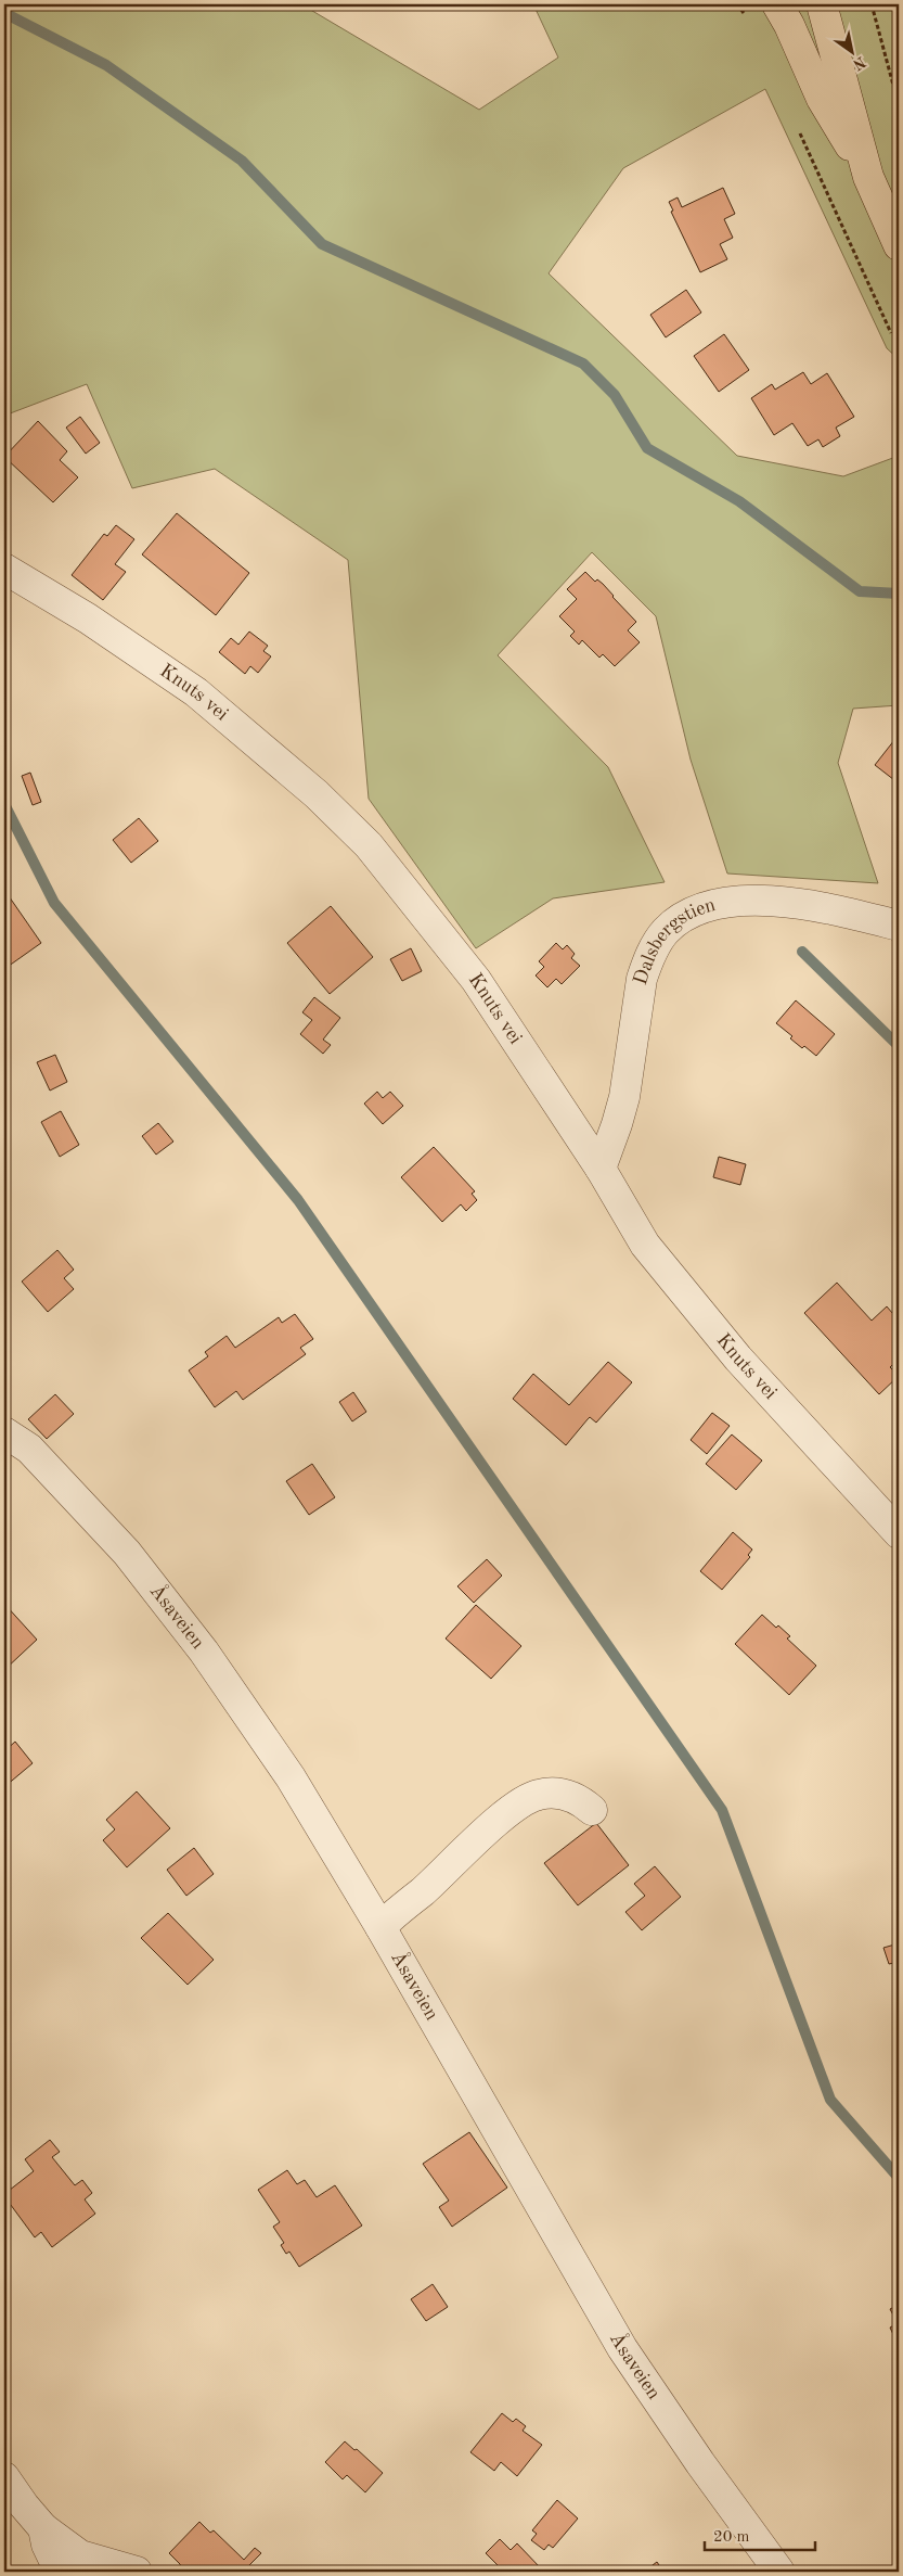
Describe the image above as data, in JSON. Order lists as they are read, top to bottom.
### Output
{
  "streets": {
    "street": ["Knuts vei", "Dalsbergstien", "Åsaveien"]
  },
  "crossings": [
    ["Knuts vei", "Dalsbergstien"]
  ],
  "scale_bar": "20 m",
  "north": "bottom right"
}
